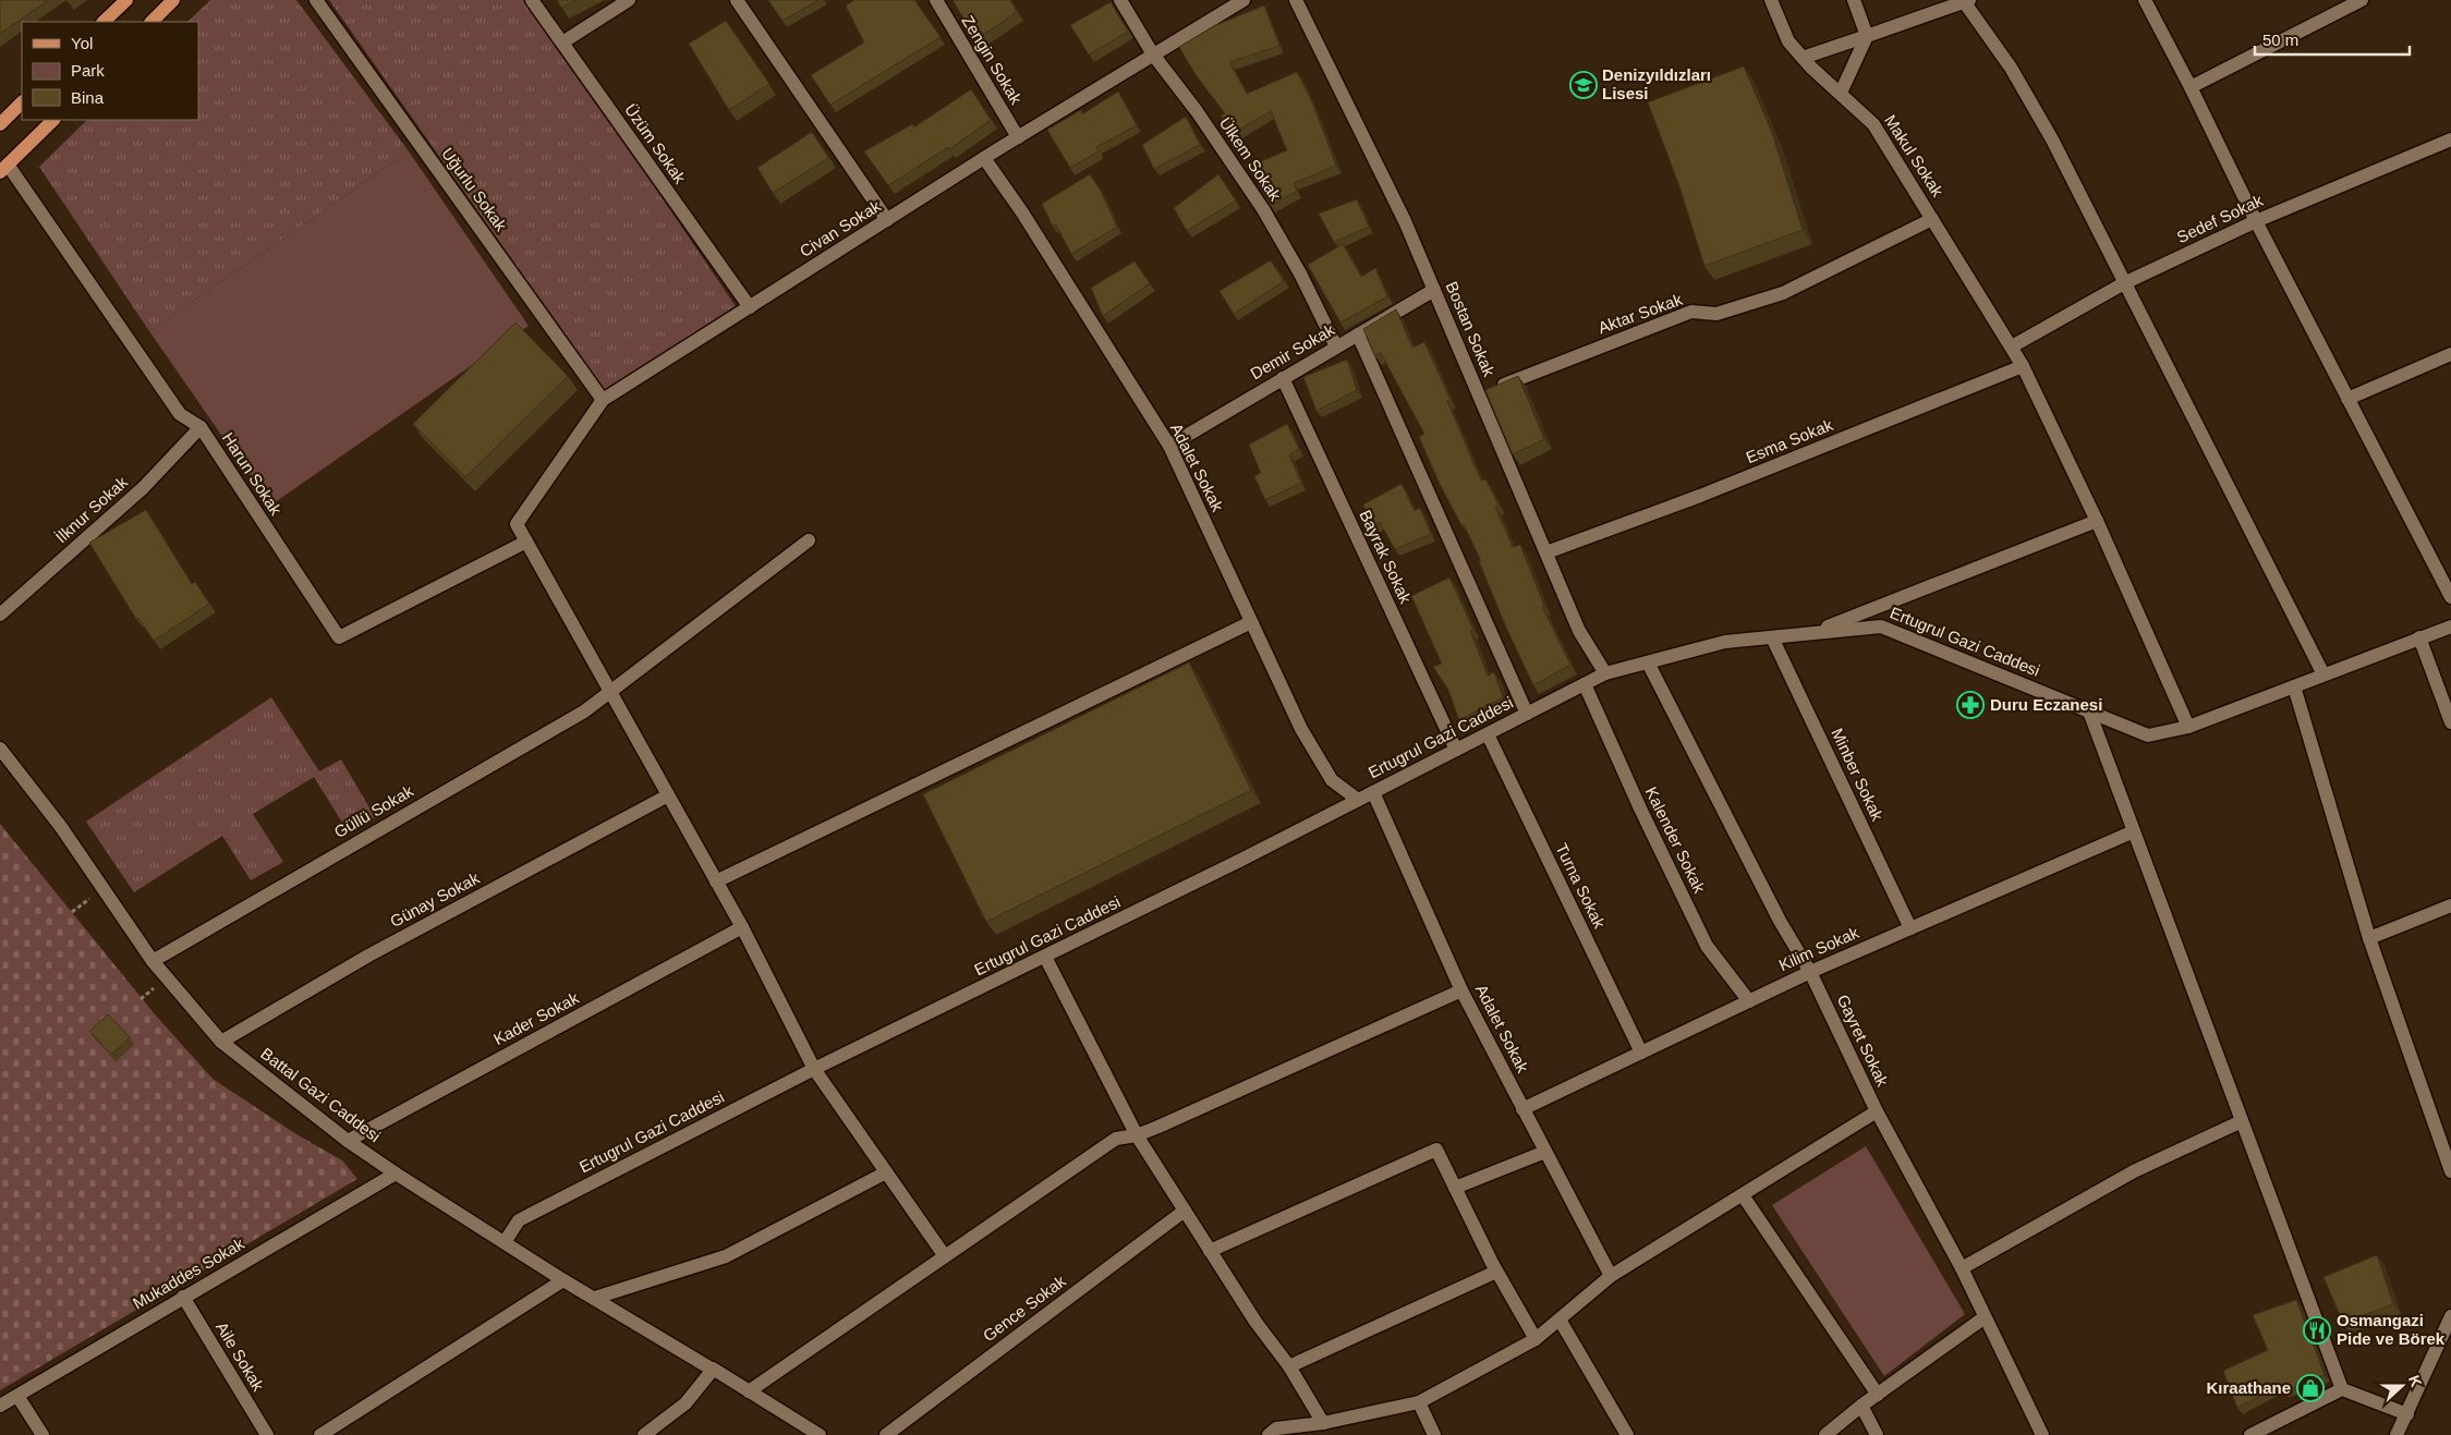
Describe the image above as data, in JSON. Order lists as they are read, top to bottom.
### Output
{
  "streets": {
    "street": [
      "Zengin Sokak",
      "Üzüm Sokak",
      "Makul Sokak",
      "Ülkem Sokak",
      "Uğurlu Sokak",
      "Sedef Sokak",
      "Civan Sokak",
      "Aktar Sokak",
      "Bostan Sokak",
      "Demir Sokak",
      "Esma Sokak",
      "Adalet Sokak",
      "Harun Sokak",
      "İlknur Sokak",
      "Bayrak Sokak",
      "Ertugrul Gazi Caddesi",
      "Minber Sokak",
      "Güllü Sokak",
      "Kalender Sokak",
      "Turna Sokak",
      "Günay Sokak",
      "Kilim Sokak",
      "Kader Sokak",
      "Gayret Sokak",
      "Battal Gazi Caddesi",
      "Mukaddes Sokak",
      "Gence Sokak",
      "Aile Sokak"
    ]
  },
  "crossings": [
    ["Zengin Sokak", "Civan Sokak"],
    ["Üzüm Sokak", "Civan Sokak"],
    ["Makul Sokak", "Sedef Sokak"],
    ["Makul Sokak", "Aktar Sokak"],
    ["Ülkem Sokak", "Civan Sokak"],
    ["Ülkem Sokak", "Demir Sokak"],
    ["Uğurlu Sokak", "Civan Sokak"],
    ["Civan Sokak", "Adalet Sokak"],
    ["Civan Sokak", "Harun Sokak"],
    ["Aktar Sokak", "Bostan Sokak"],
    ["Bostan Sokak", "Demir Sokak"],
    ["Bostan Sokak", "Esma Sokak"],
    ["Bostan Sokak", "Ertugrul Gazi Caddesi"],
    ["Demir Sokak", "Adalet Sokak"],
    ["Demir Sokak", "Bayrak Sokak"],
    ["Adalet Sokak", "Ertugrul Gazi Caddesi"],
    ["Adalet Sokak", "Kilim Sokak"],
    ["Harun Sokak", "İlknur Sokak"],
    ["Bayrak Sokak", "Ertugrul Gazi Caddesi"],
    ["Ertugrul Gazi Caddesi", "Minber Sokak"],
    ["Ertugrul Gazi Caddesi", "Kalender Sokak"],
    ["Ertugrul Gazi Caddesi", "Turna Sokak"],
    ["Ertugrul Gazi Caddesi", "Gayret Sokak"],
    ["Ertugrul Gazi Caddesi", "Battal Gazi Caddesi"],
    ["Minber Sokak", "Kilim Sokak"],
    ["Güllü Sokak", "Battal Gazi Caddesi"],
    ["Kalender Sokak", "Kilim Sokak"],
    ["Turna Sokak", "Kilim Sokak"],
    ["Günay Sokak", "Battal Gazi Caddesi"],
    ["Kilim Sokak", "Gayret Sokak"],
    ["Kader Sokak", "Battal Gazi Caddesi"],
    ["Battal Gazi Caddesi", "Mukaddes Sokak"],
    ["Mukaddes Sokak", "Aile Sokak"]
  ],
  "places": {
    "school or university": ["Denizyıldızları Lisesi"],
    "pharmacy": ["Duru Eczanesi"],
    "restaurant": ["Osmangazi Pide ve Börek"],
    "shop": ["Kıraathane"]
  },
  "legend": ["Yol", "Park", "Bina"],
  "scale_bar": "50 m",
  "north": "right"
}
